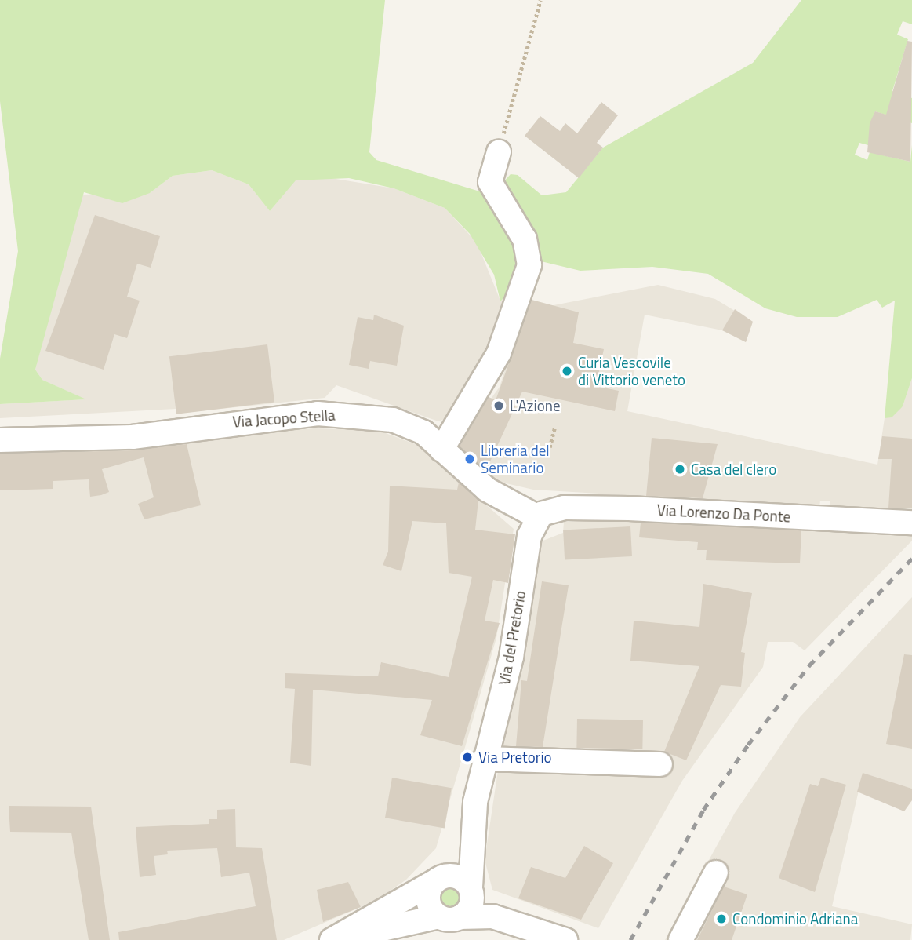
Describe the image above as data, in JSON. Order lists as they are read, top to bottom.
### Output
{
  "streets": {
    "street": ["Via Jacopo Stella", "Via Lorenzo Da Ponte", "Via del Pretorio"]
  },
  "crossings": [
    ["Via Jacopo Stella", "Via Lorenzo Da Ponte"],
    ["Via Jacopo Stella", "Via del Pretorio"],
    ["Via Lorenzo Da Ponte", "Via del Pretorio"]
  ],
  "places": [
    "Curia Vescovile di Vittorio veneto",
    "L'Azione",
    "Libreria del Seminario",
    "Casa del clero",
    "Via Pretorio",
    "Condominio Adriana"
  ]
}
